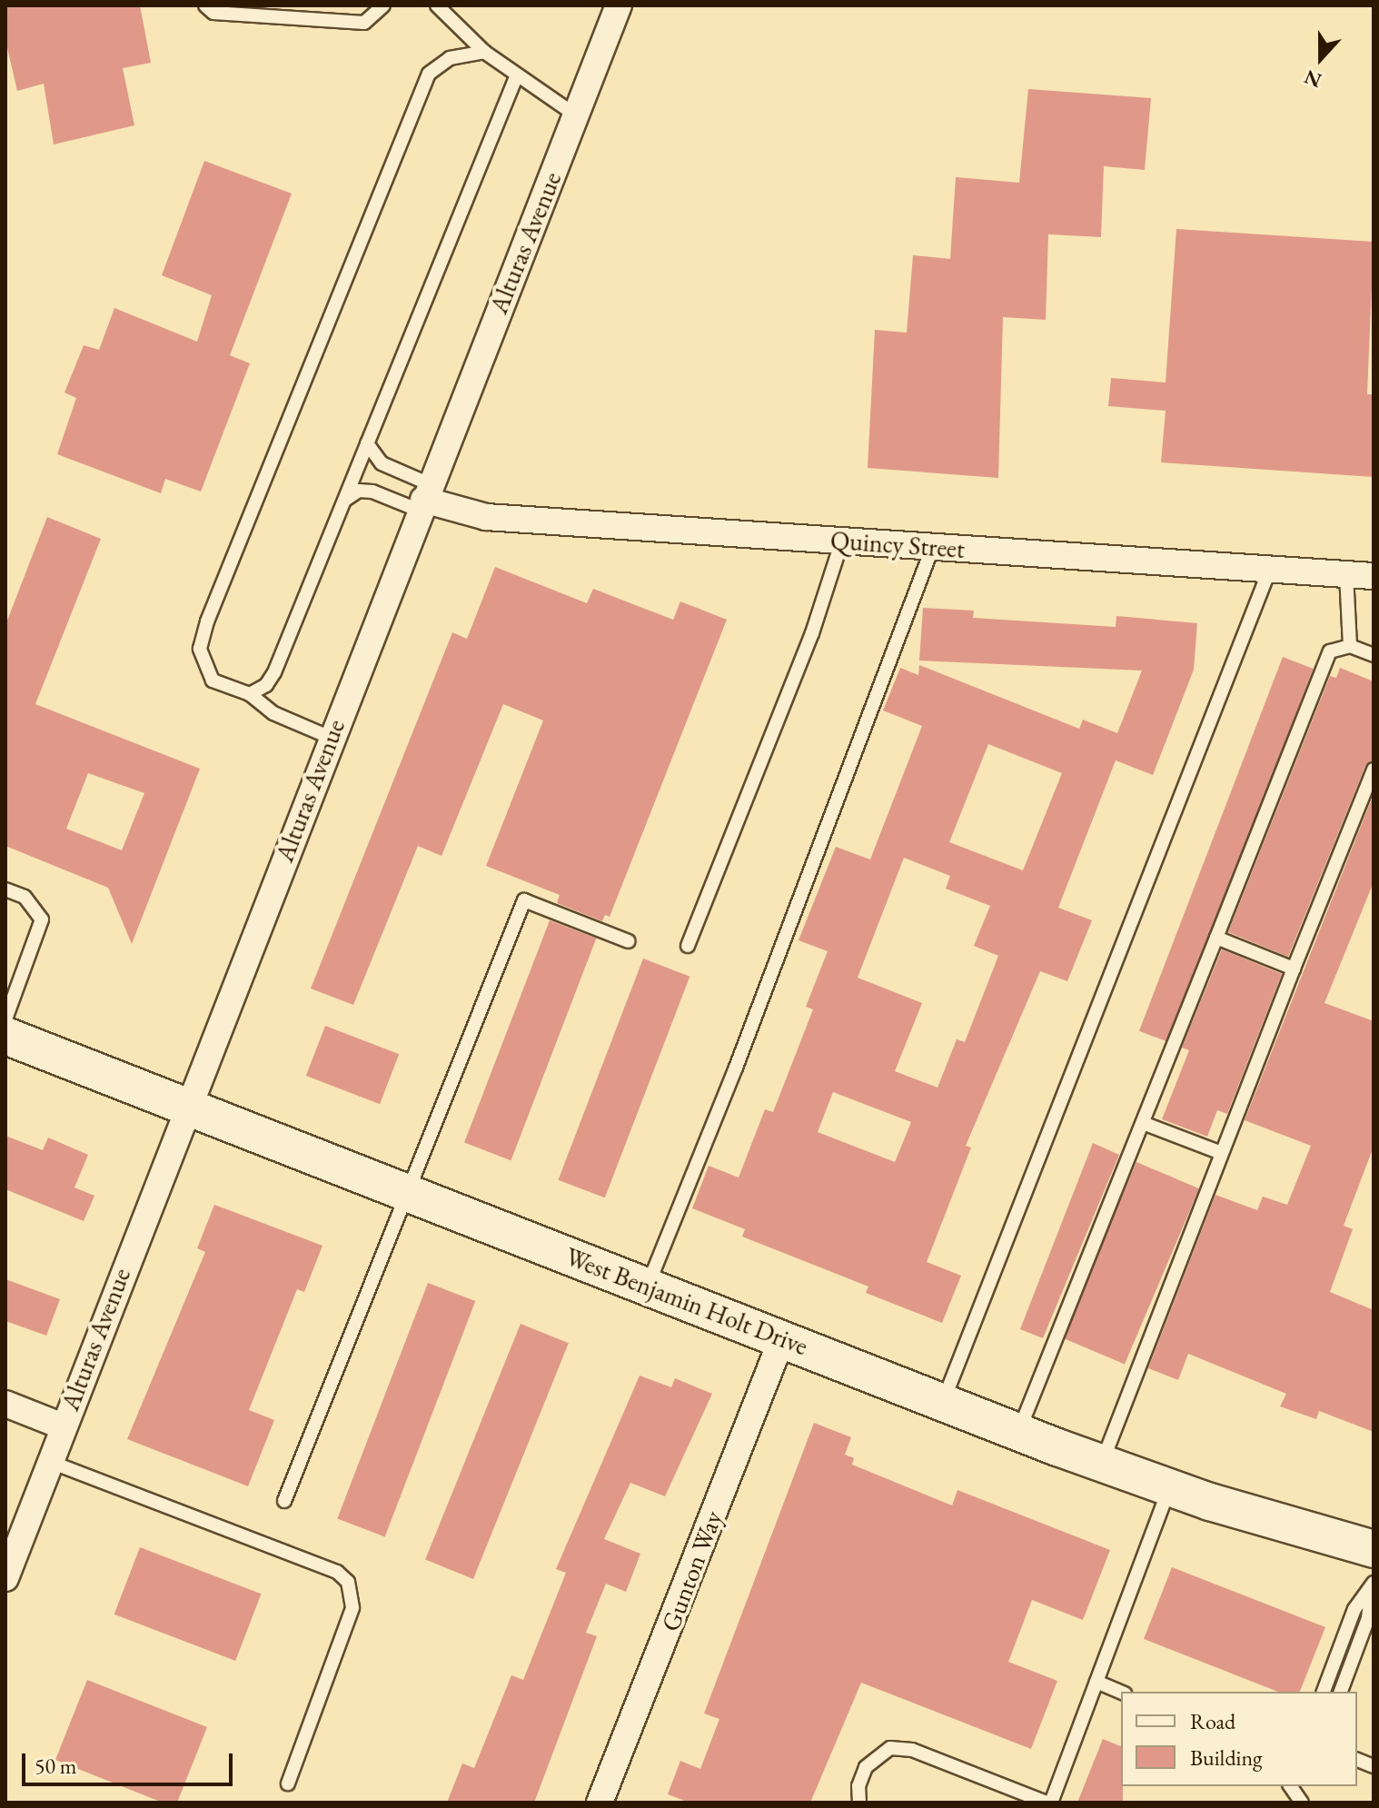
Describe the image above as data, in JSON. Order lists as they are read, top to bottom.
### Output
{
  "streets": {
    "main road": ["West Benjamin Holt Drive"],
    "street": ["Alturas Avenue", "Quincy Street", "Gunton Way"]
  },
  "crossings": [
    ["Alturas Avenue", "Quincy Street"],
    ["Alturas Avenue", "West Benjamin Holt Drive"],
    ["West Benjamin Holt Drive", "Gunton Way"]
  ],
  "legend": ["Road", "Building"],
  "scale_bar": "50 m",
  "north": "bottom"
}
